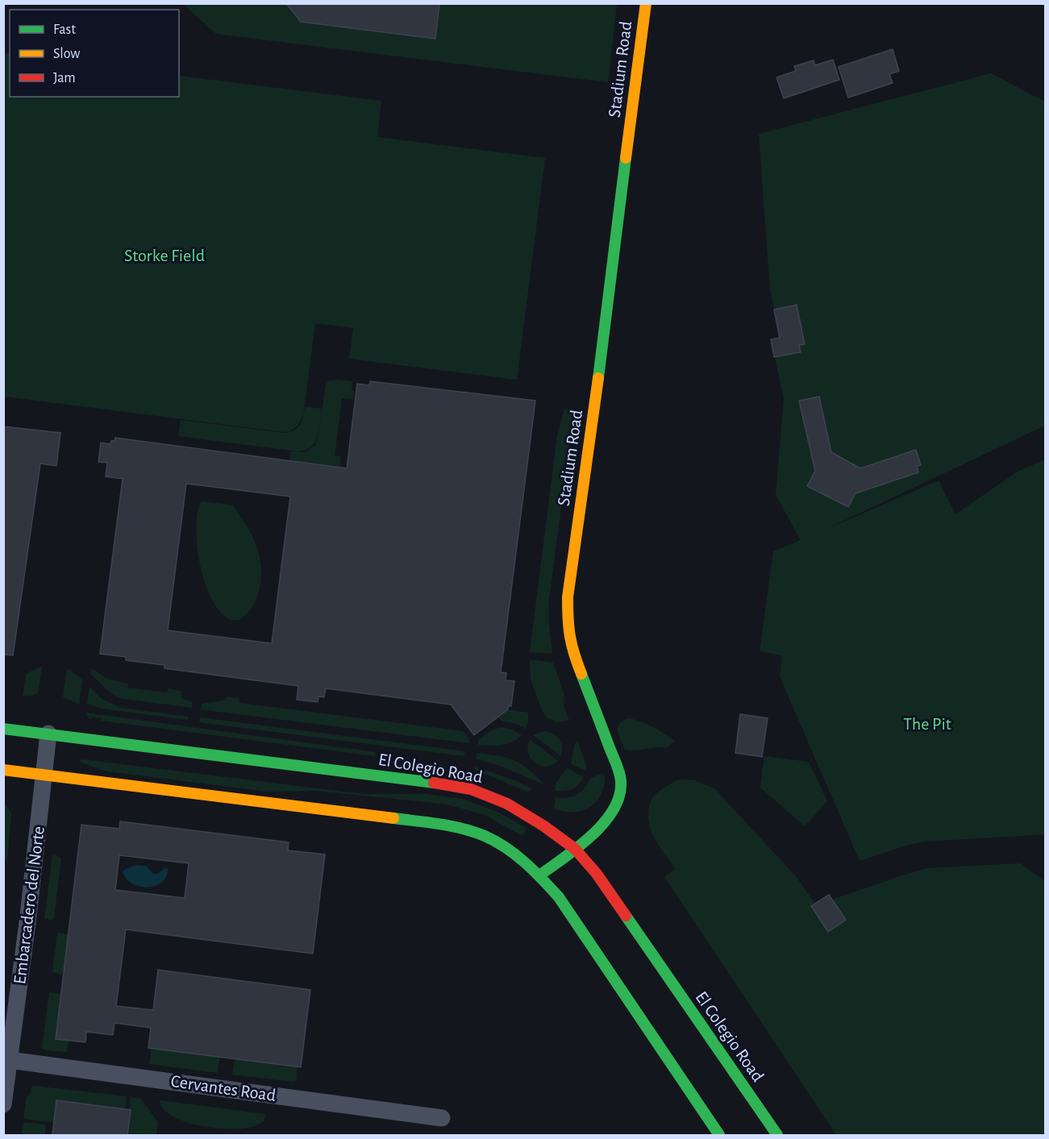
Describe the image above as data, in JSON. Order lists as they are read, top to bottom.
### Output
{
  "streets": {
    "main road": ["Stadium Road", "El Colegio Road"],
    "street": ["Embarcadero del Norte", "Cervantes Road"]
  },
  "crossings": [
    ["Stadium Road", "El Colegio Road"],
    ["El Colegio Road", "Embarcadero del Norte"],
    ["Embarcadero del Norte", "Cervantes Road"]
  ],
  "parks": ["Storke Field", "The Pit"],
  "legend": ["Fast", "Slow", "Jam"]
}
